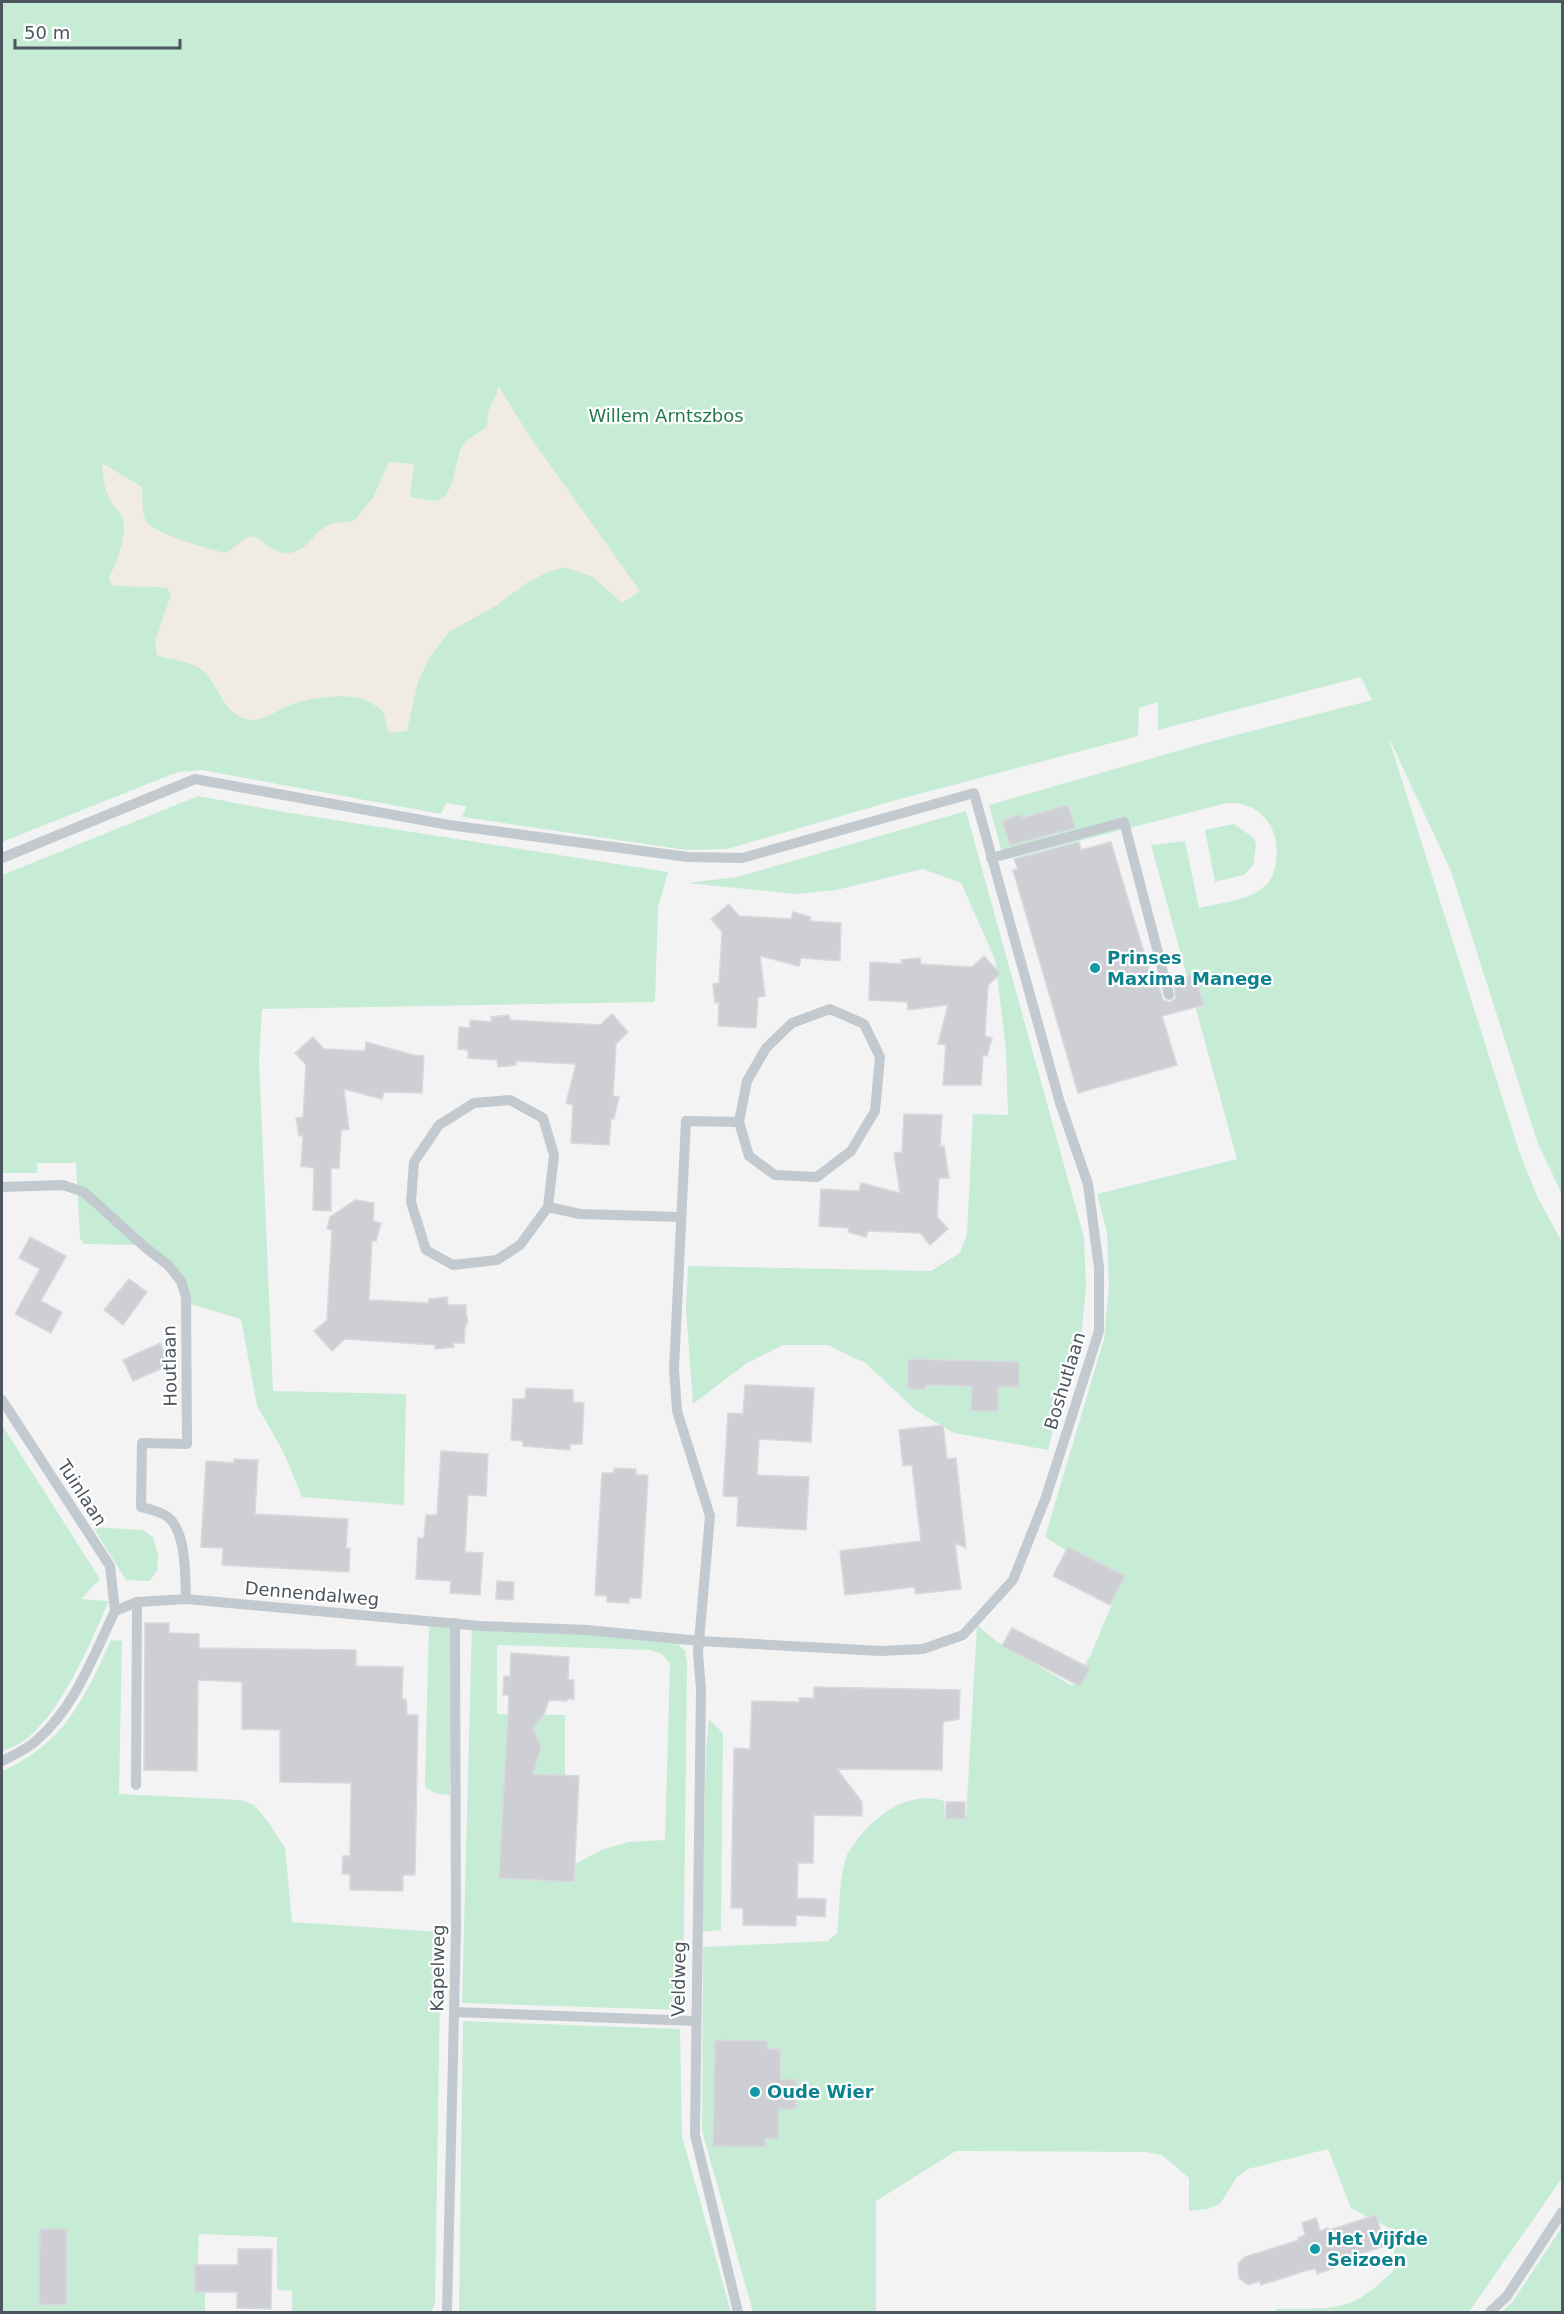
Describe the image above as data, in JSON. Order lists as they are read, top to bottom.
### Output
{
  "streets": {
    "lane": [
      "Houtlaan",
      "Boshutlaan",
      "Tuinlaan",
      "Dennendalweg",
      "Kapelweg",
      "Veldweg"
    ]
  },
  "crossings": [
    ["Houtlaan", "Dennendalweg"],
    ["Boshutlaan", "Dennendalweg"],
    ["Boshutlaan", "Veldweg"],
    ["Tuinlaan", "Dennendalweg"],
    ["Dennendalweg", "Kapelweg"],
    ["Dennendalweg", "Veldweg"]
  ],
  "parks": ["Willem Arntszbos"],
  "places": ["Prinses Maxima Manege", "Oude Wier", "Het Vijfde Seizoen"],
  "scale_bar": "50 m"
}
